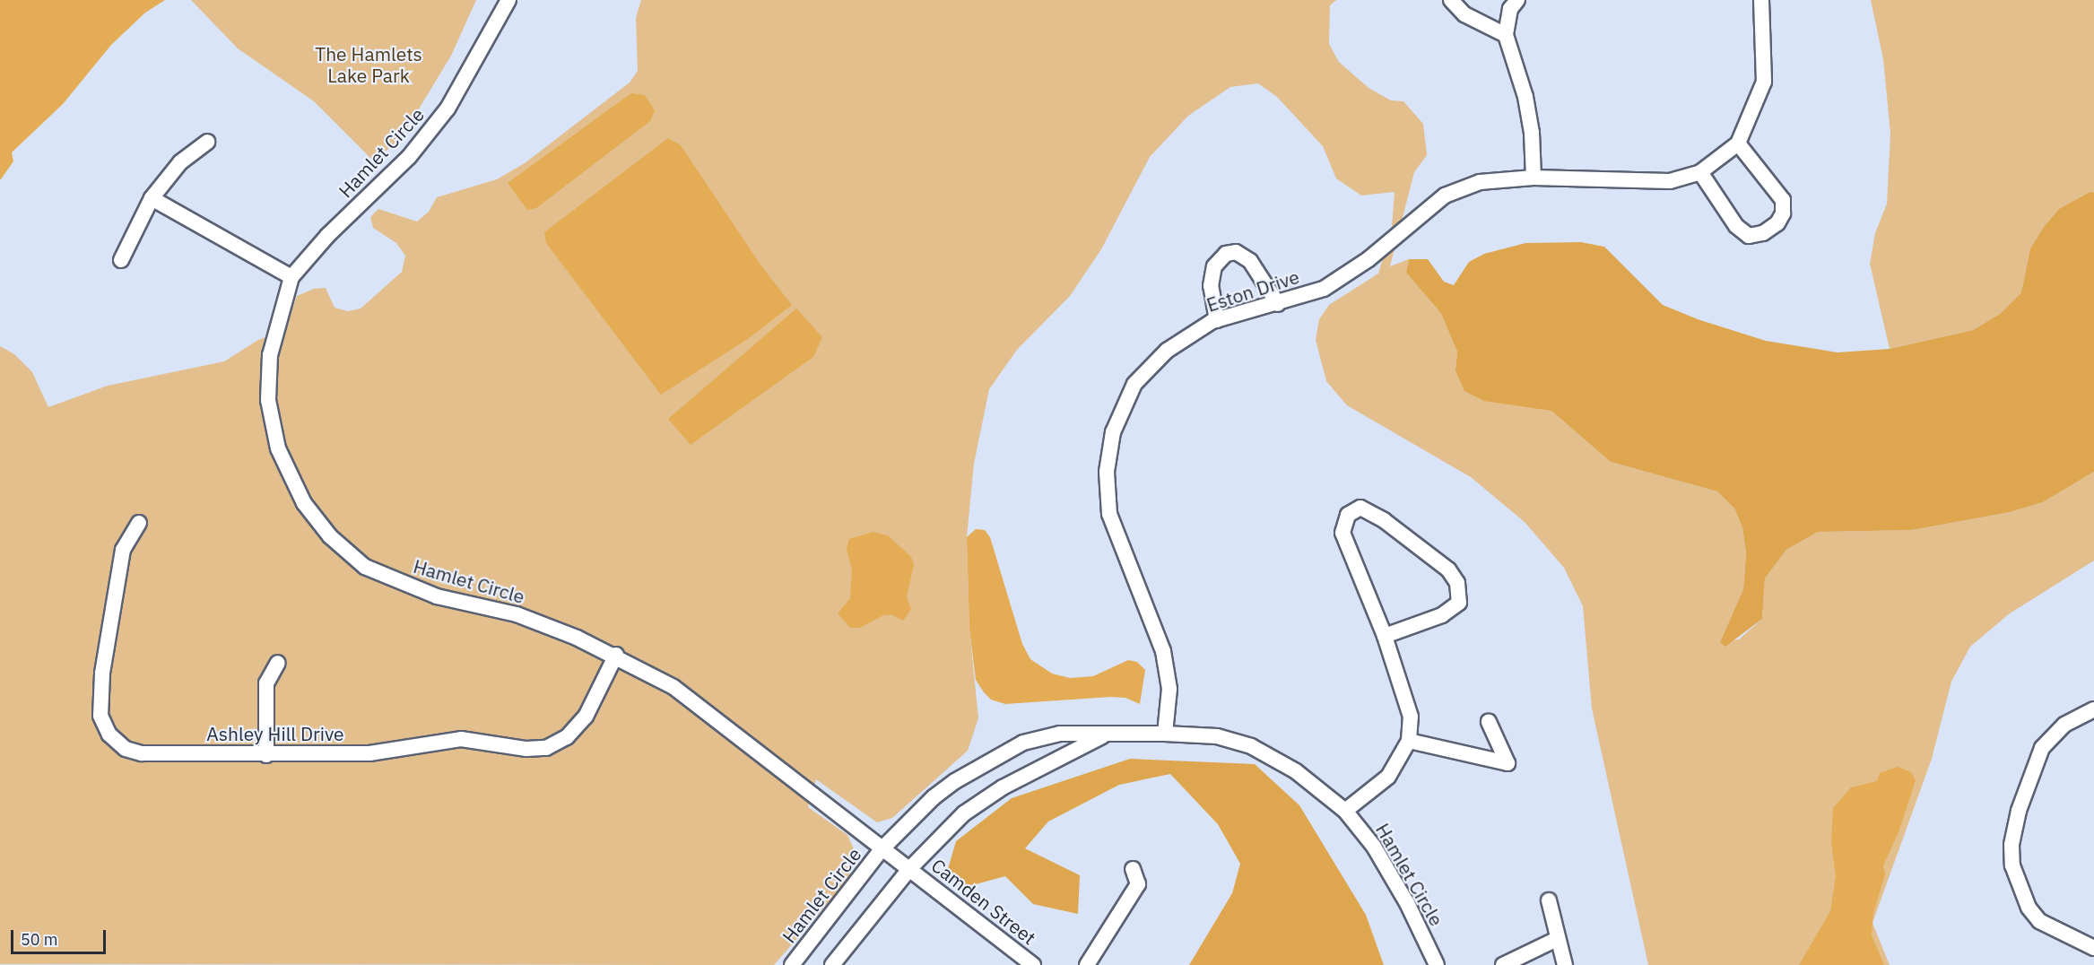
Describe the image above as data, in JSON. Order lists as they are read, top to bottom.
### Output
{
  "streets": {
    "street": [
      "Hamlet Circle",
      "Eston Drive",
      "Ashley Hill Drive",
      "Camden Street"
    ]
  },
  "crossings": [
    ["Hamlet Circle", "Eston Drive"],
    ["Hamlet Circle", "Ashley Hill Drive"],
    ["Hamlet Circle", "Camden Street"]
  ],
  "parks": ["The Hamlets Lake Park"],
  "scale_bar": "50 m"
}
